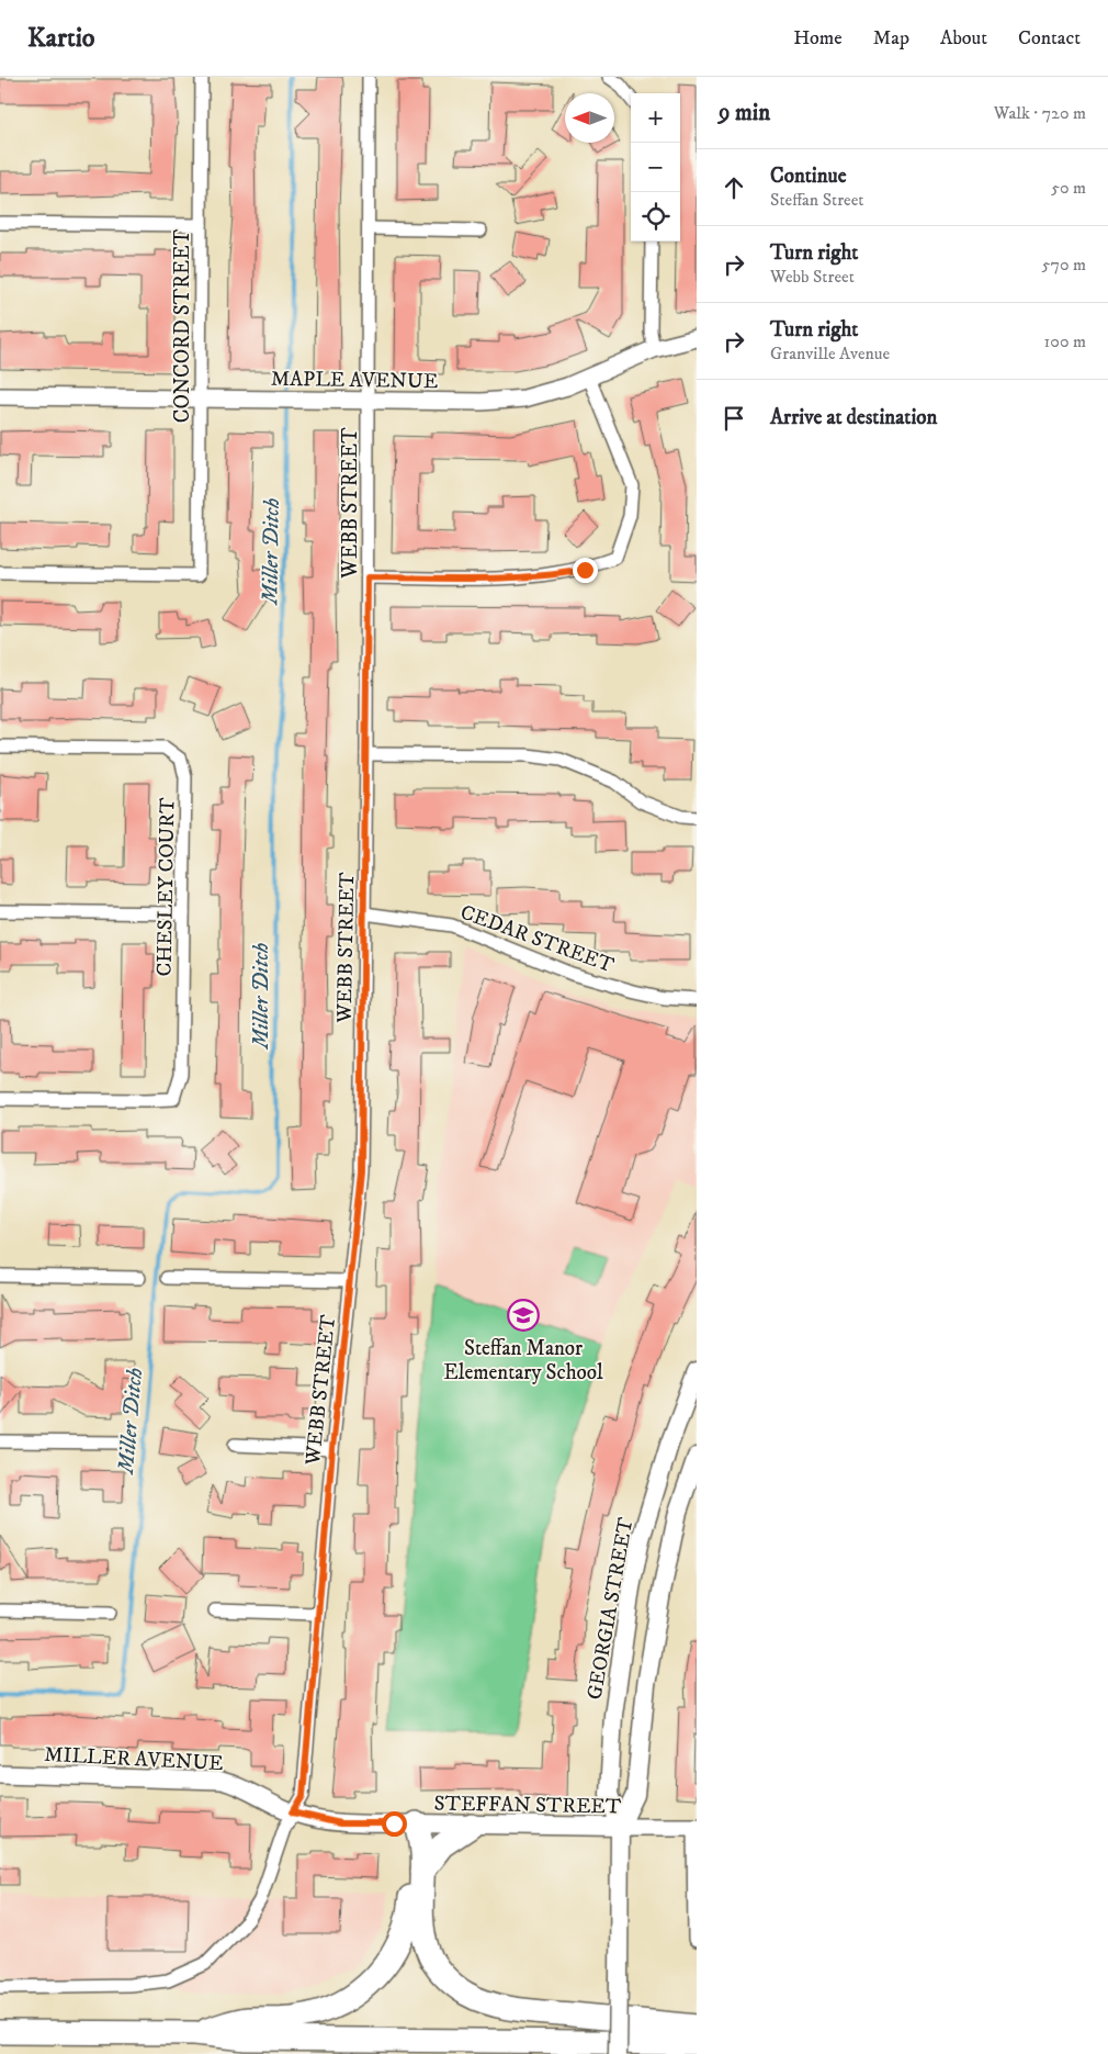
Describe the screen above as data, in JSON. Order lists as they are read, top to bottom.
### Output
{
  "streets": {
    "main road": ["GEORGIA STREET", "STEFFAN STREET"],
    "street": [
      "CONCORD STREET",
      "MAPLE AVENUE",
      "WEBB STREET",
      "CHESLEY COURT",
      "CEDAR STREET",
      "MILLER AVENUE"
    ]
  },
  "crossings": [
    ["CONCORD STREET", "MAPLE AVENUE"],
    ["MAPLE AVENUE", "WEBB STREET"],
    ["WEBB STREET", "CEDAR STREET"],
    ["WEBB STREET", "MILLER AVENUE"],
    ["WEBB STREET", "STEFFAN STREET"],
    ["GEORGIA STREET", "STEFFAN STREET"],
    ["MILLER AVENUE", "STEFFAN STREET"]
  ],
  "water": ["Miller Ditch"],
  "places": {
    "school or university": ["Steffan Manor Elementary School"]
  },
  "north": "left",
  "page": {
    "header": "Kartio",
    "nav": [
      "Home",
      "Map",
      "About",
      "Contact"
    ],
    "heading": ["9 min", "Walk · 720 m"],
    "map_buttons": ["+", "−"],
    "list": [
      ["Continue", "Steffan Street", "50 m"],
      ["Turn right", "Webb Street", "570 m"],
      ["Turn right", "Granville Avenue", "100 m"],
      "Arrive at destination"
    ]
  }
}
